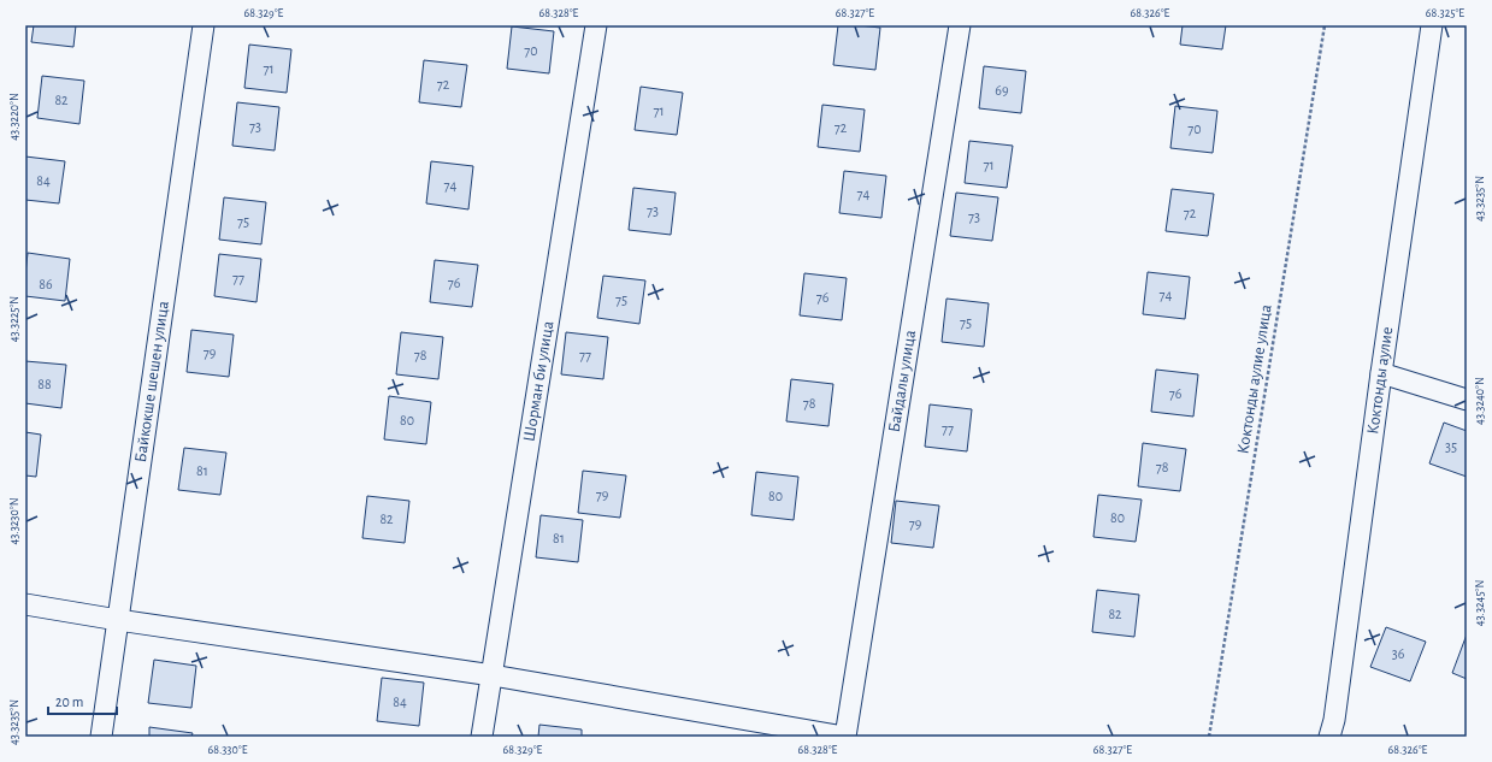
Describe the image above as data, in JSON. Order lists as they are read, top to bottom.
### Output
{
  "streets": {
    "street": [
      "Байдалы улица",
      "Байкокше шешен улица",
      "Шорман би улица",
      "Коктонды аулие"
    ],
    "path": ["Коктонды аулие улица"]
  },
  "house_numbers": [
    "70",
    "71",
    "72",
    "69",
    "82",
    "71",
    "73",
    "72",
    "70",
    "71",
    "84",
    "74",
    "74",
    "73",
    "72",
    "73",
    "75",
    "77",
    "76",
    "86",
    "74",
    "76",
    "75",
    "75",
    "79",
    "78",
    "77",
    "88",
    "76",
    "78",
    "80",
    "77",
    "35",
    "78",
    "81",
    "79",
    "80",
    "80",
    "82",
    "79",
    "81",
    "82",
    "36",
    "84"
  ],
  "scale_bar": "20 m",
  "coordinates": [
    "68.329°E",
    "68.328°E",
    "68.327°E",
    "68.326°E",
    "68.325°E",
    "43.3220°N",
    "43.3235°N",
    "43.3225°N",
    "43.3240°N",
    "43.3230°N",
    "43.3245°N",
    "68.330°E"
  ]
}
